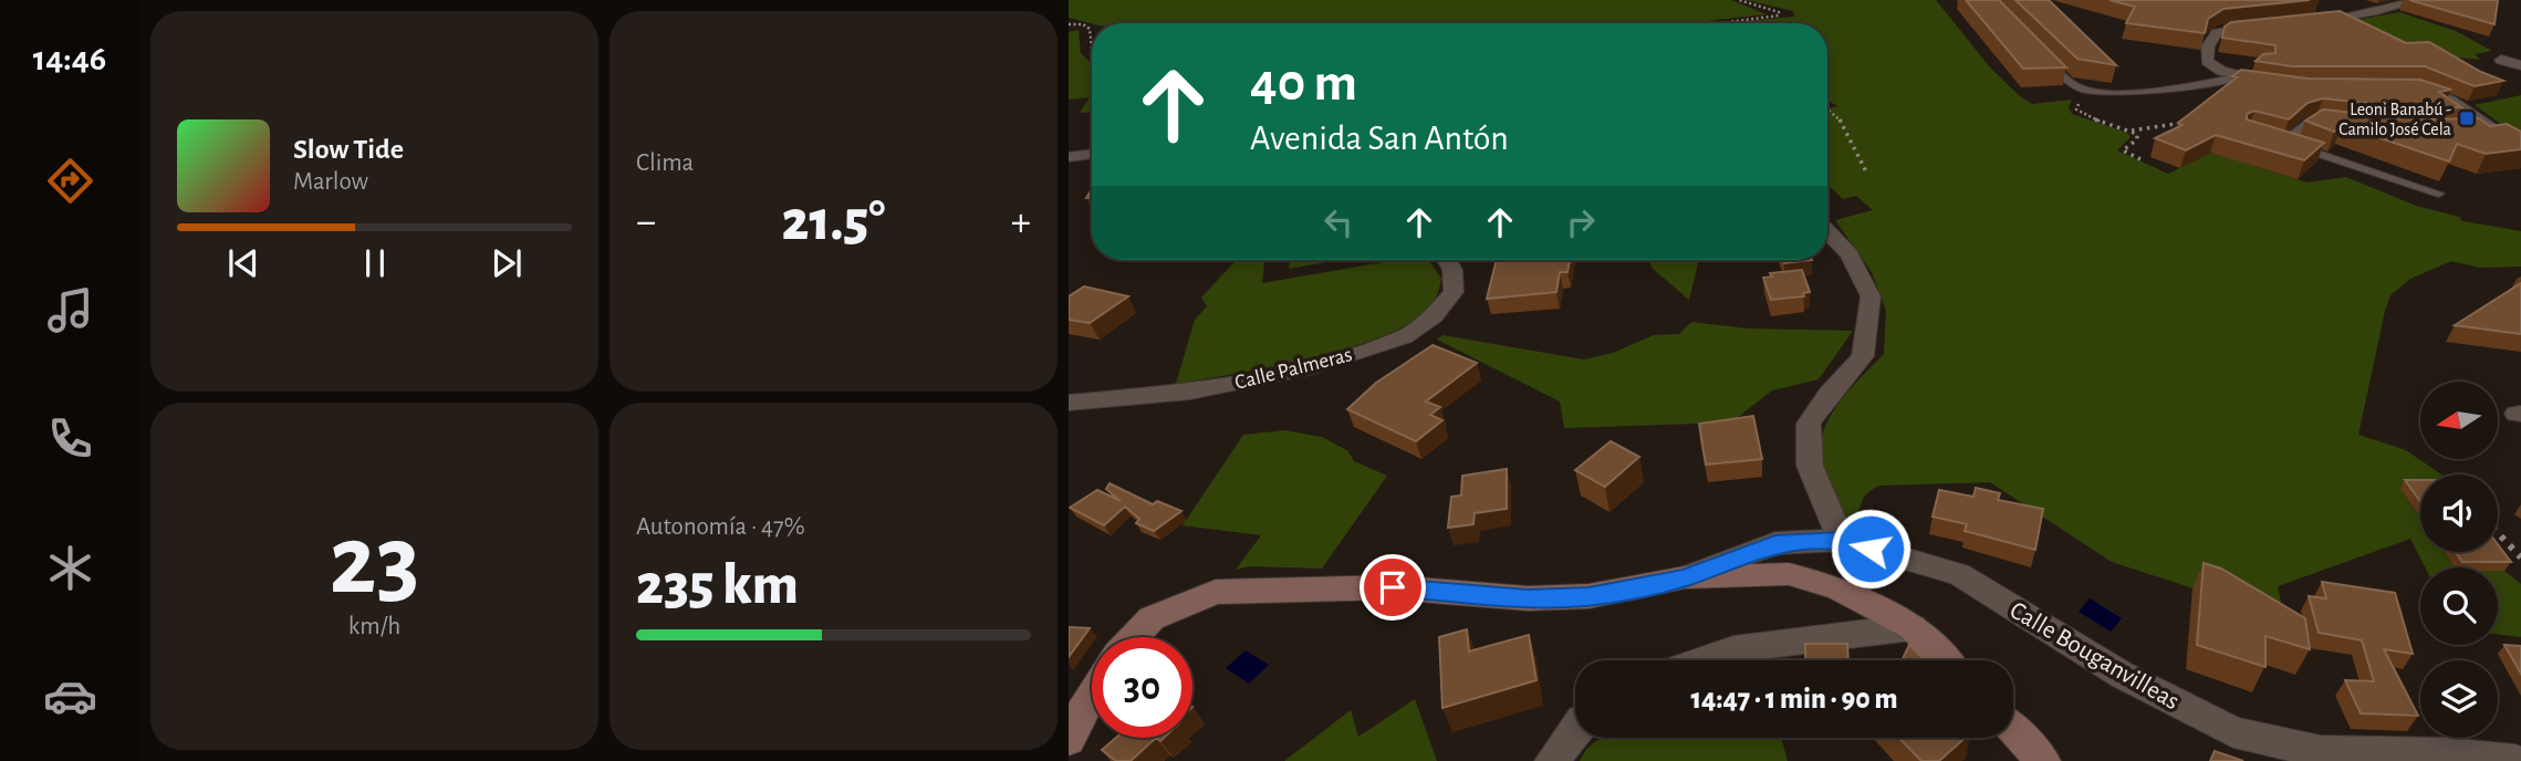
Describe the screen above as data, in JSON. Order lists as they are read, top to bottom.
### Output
{
  "streets": {
    "street": ["Calle Palmeras", "Calle Bouganvilleas"]
  },
  "places": {
    "transit": ["Leoni Banabú - Camilo José Cela"]
  },
  "north": "left",
  "page": {
    "tabs": "14:46",
    "tile": [
      "Clima",
      ["23", "km/h"],
      ["Autonomía · 47%", "235 km"]
    ],
    "turn": ["40 m", "Avenida San Antón"],
    "song": ["Slow Tide", "Marlow"],
    "heat": ["−", "21.5°", "+"],
    "limit": "30",
    "trip": "14:47 · 1 min · 90 m"
  }
}
